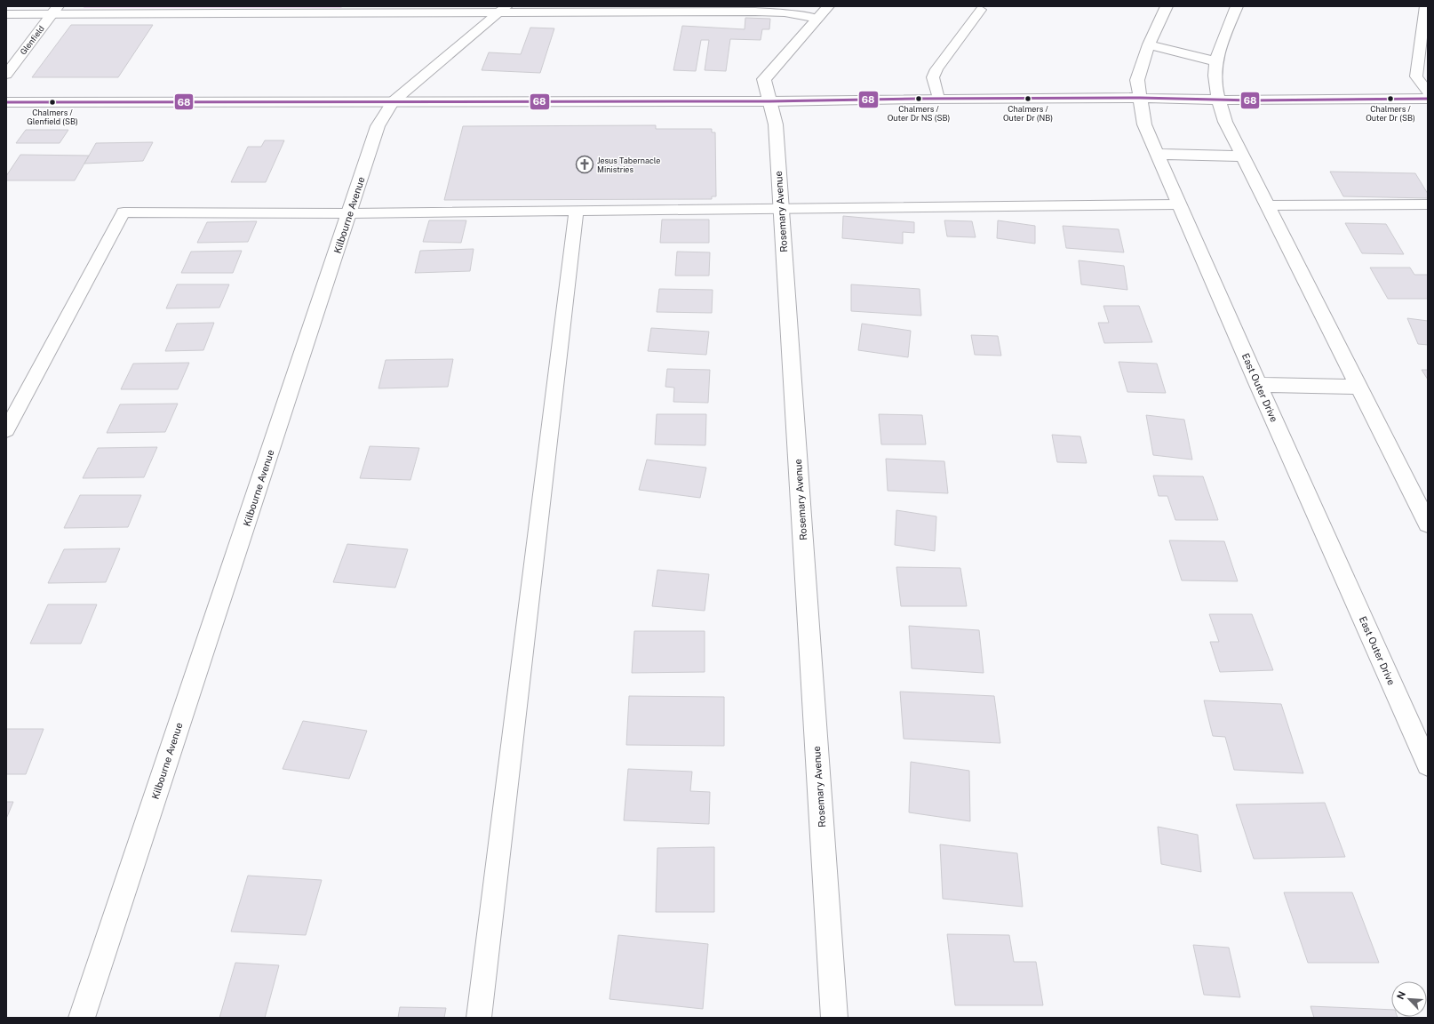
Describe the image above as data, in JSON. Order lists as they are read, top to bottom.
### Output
{
  "streets": {
    "street": [
      "Glenfield",
      "Rosemary Avenue",
      "Kilbourne Avenue",
      "East Outer Drive"
    ]
  },
  "places": {
    "other": [
      "Chalmers / Outer Dr NS (SB)",
      "Chalmers / Outer Dr (NB)",
      "Chalmers / Outer Dr (SB)",
      "Chalmers / Glenfield (SB)"
    ],
    "church": ["Jesus Tabernacle Ministries"]
  },
  "lines": ["transit line 68"],
  "north": "top left"
}
